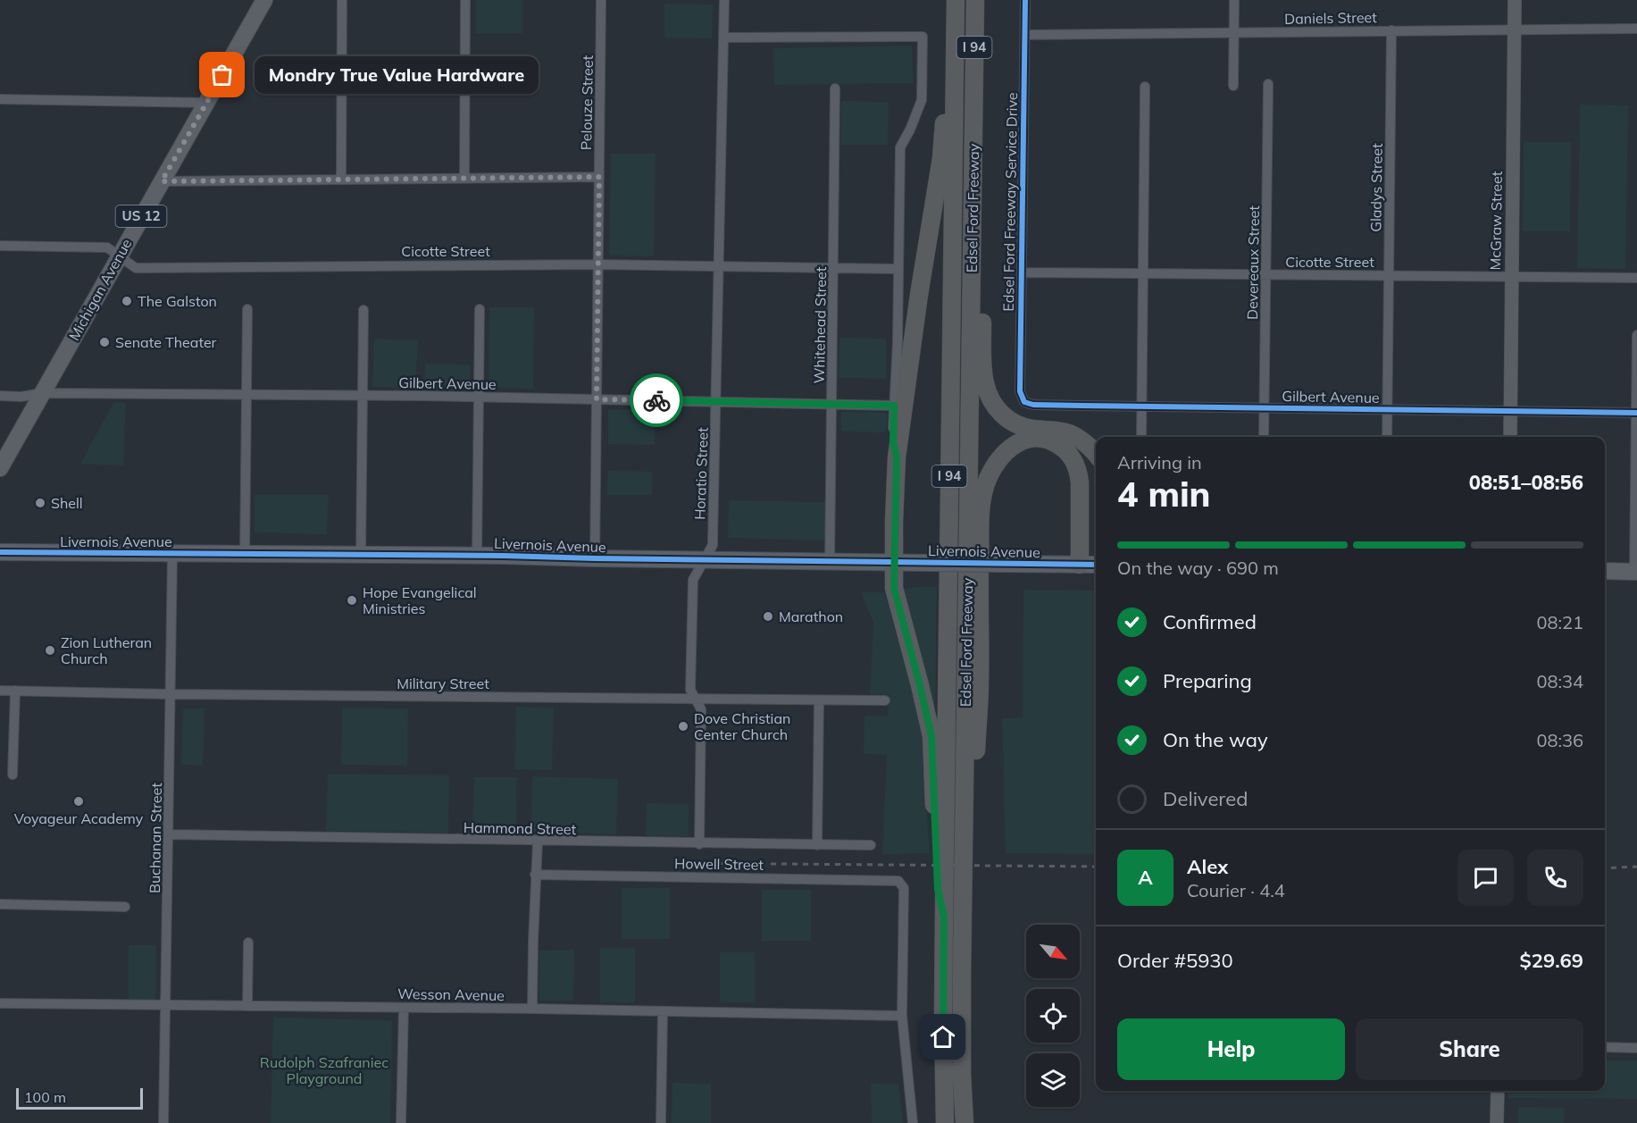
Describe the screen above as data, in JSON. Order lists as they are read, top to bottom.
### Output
{
  "streets": {
    "highway": ["I 94", "Edsel Ford Freeway"],
    "main road": ["US 12", "Michigan Avenue", "Livernois Avenue"],
    "street": [
      "Daniels Street",
      "Pelouze Street",
      "Gladys Street",
      "Edsel Ford Freeway Service Drive",
      "McGraw Street",
      "Cicotte Street",
      "Devereaux Street",
      "Whitehead Street",
      "Gilbert Avenue",
      "Horatio Street",
      "Military Street",
      "Hammond Street",
      "Buchanan Street",
      "Howell Street",
      "Wesson Avenue"
    ]
  },
  "crossings": [
    ["Daniels Street", "Gladys Street"],
    ["Daniels Street", "Edsel Ford Freeway Service Drive"],
    ["Daniels Street", "McGraw Street"],
    ["Pelouze Street", "Cicotte Street"],
    ["Pelouze Street", "Gilbert Avenue"],
    ["Pelouze Street", "Livernois Avenue"],
    ["Gladys Street", "Cicotte Street"],
    ["Gladys Street", "Gilbert Avenue"],
    ["Edsel Ford Freeway Service Drive", "Cicotte Street"],
    ["Edsel Ford Freeway Service Drive", "Gilbert Avenue"],
    ["McGraw Street", "Cicotte Street"],
    ["McGraw Street", "Gilbert Avenue"],
    ["Cicotte Street", "Devereaux Street"],
    ["Cicotte Street", "Michigan Avenue"],
    ["Cicotte Street", "Whitehead Street"],
    ["Cicotte Street", "Horatio Street"],
    ["Devereaux Street", "Gilbert Avenue"],
    ["Michigan Avenue", "Gilbert Avenue"],
    ["Whitehead Street", "Gilbert Avenue"],
    ["Whitehead Street", "Livernois Avenue"],
    ["Gilbert Avenue", "Horatio Street"],
    ["Horatio Street", "Livernois Avenue"],
    ["Horatio Street", "Military Street"],
    ["Horatio Street", "Hammond Street"],
    ["Livernois Avenue", "Buchanan Street"],
    ["Military Street", "Buchanan Street"],
    ["Hammond Street", "Buchanan Street"],
    ["Buchanan Street", "Wesson Avenue"],
    ["Howell Street", "Wesson Avenue"]
  ],
  "parks": ["Rudolph Szafraniec Playground"],
  "places": [
    "Mondry True Value Hardware",
    "The Galston",
    "Senate Theater",
    "Shell",
    "Hope Evangelical Ministries",
    "Marathon",
    "Zion Lutheran Church",
    "Dove Christian Center Church",
    "Voyageur Academy"
  ],
  "scale_bar": "100 m",
  "north": "bottom right",
  "page": {
    "bubble": "Mondry True Value Hardware",
    "heading": ["4 min", "Arriving in", "08:51–08:56"],
    "panel": [
      "Alex",
      "Courier · 4.4",
      "Order #5930",
      "$29.69"
    ],
    "bar": "On the way · 690 m",
    "list": [
      ["Confirmed", "08:21"],
      ["Preparing", "08:34"],
      ["On the way", "08:36"],
      "Delivered"
    ],
    "round": "A",
    "buttons": ["Help", "Share"],
    "scale": "100 m"
  }
}
